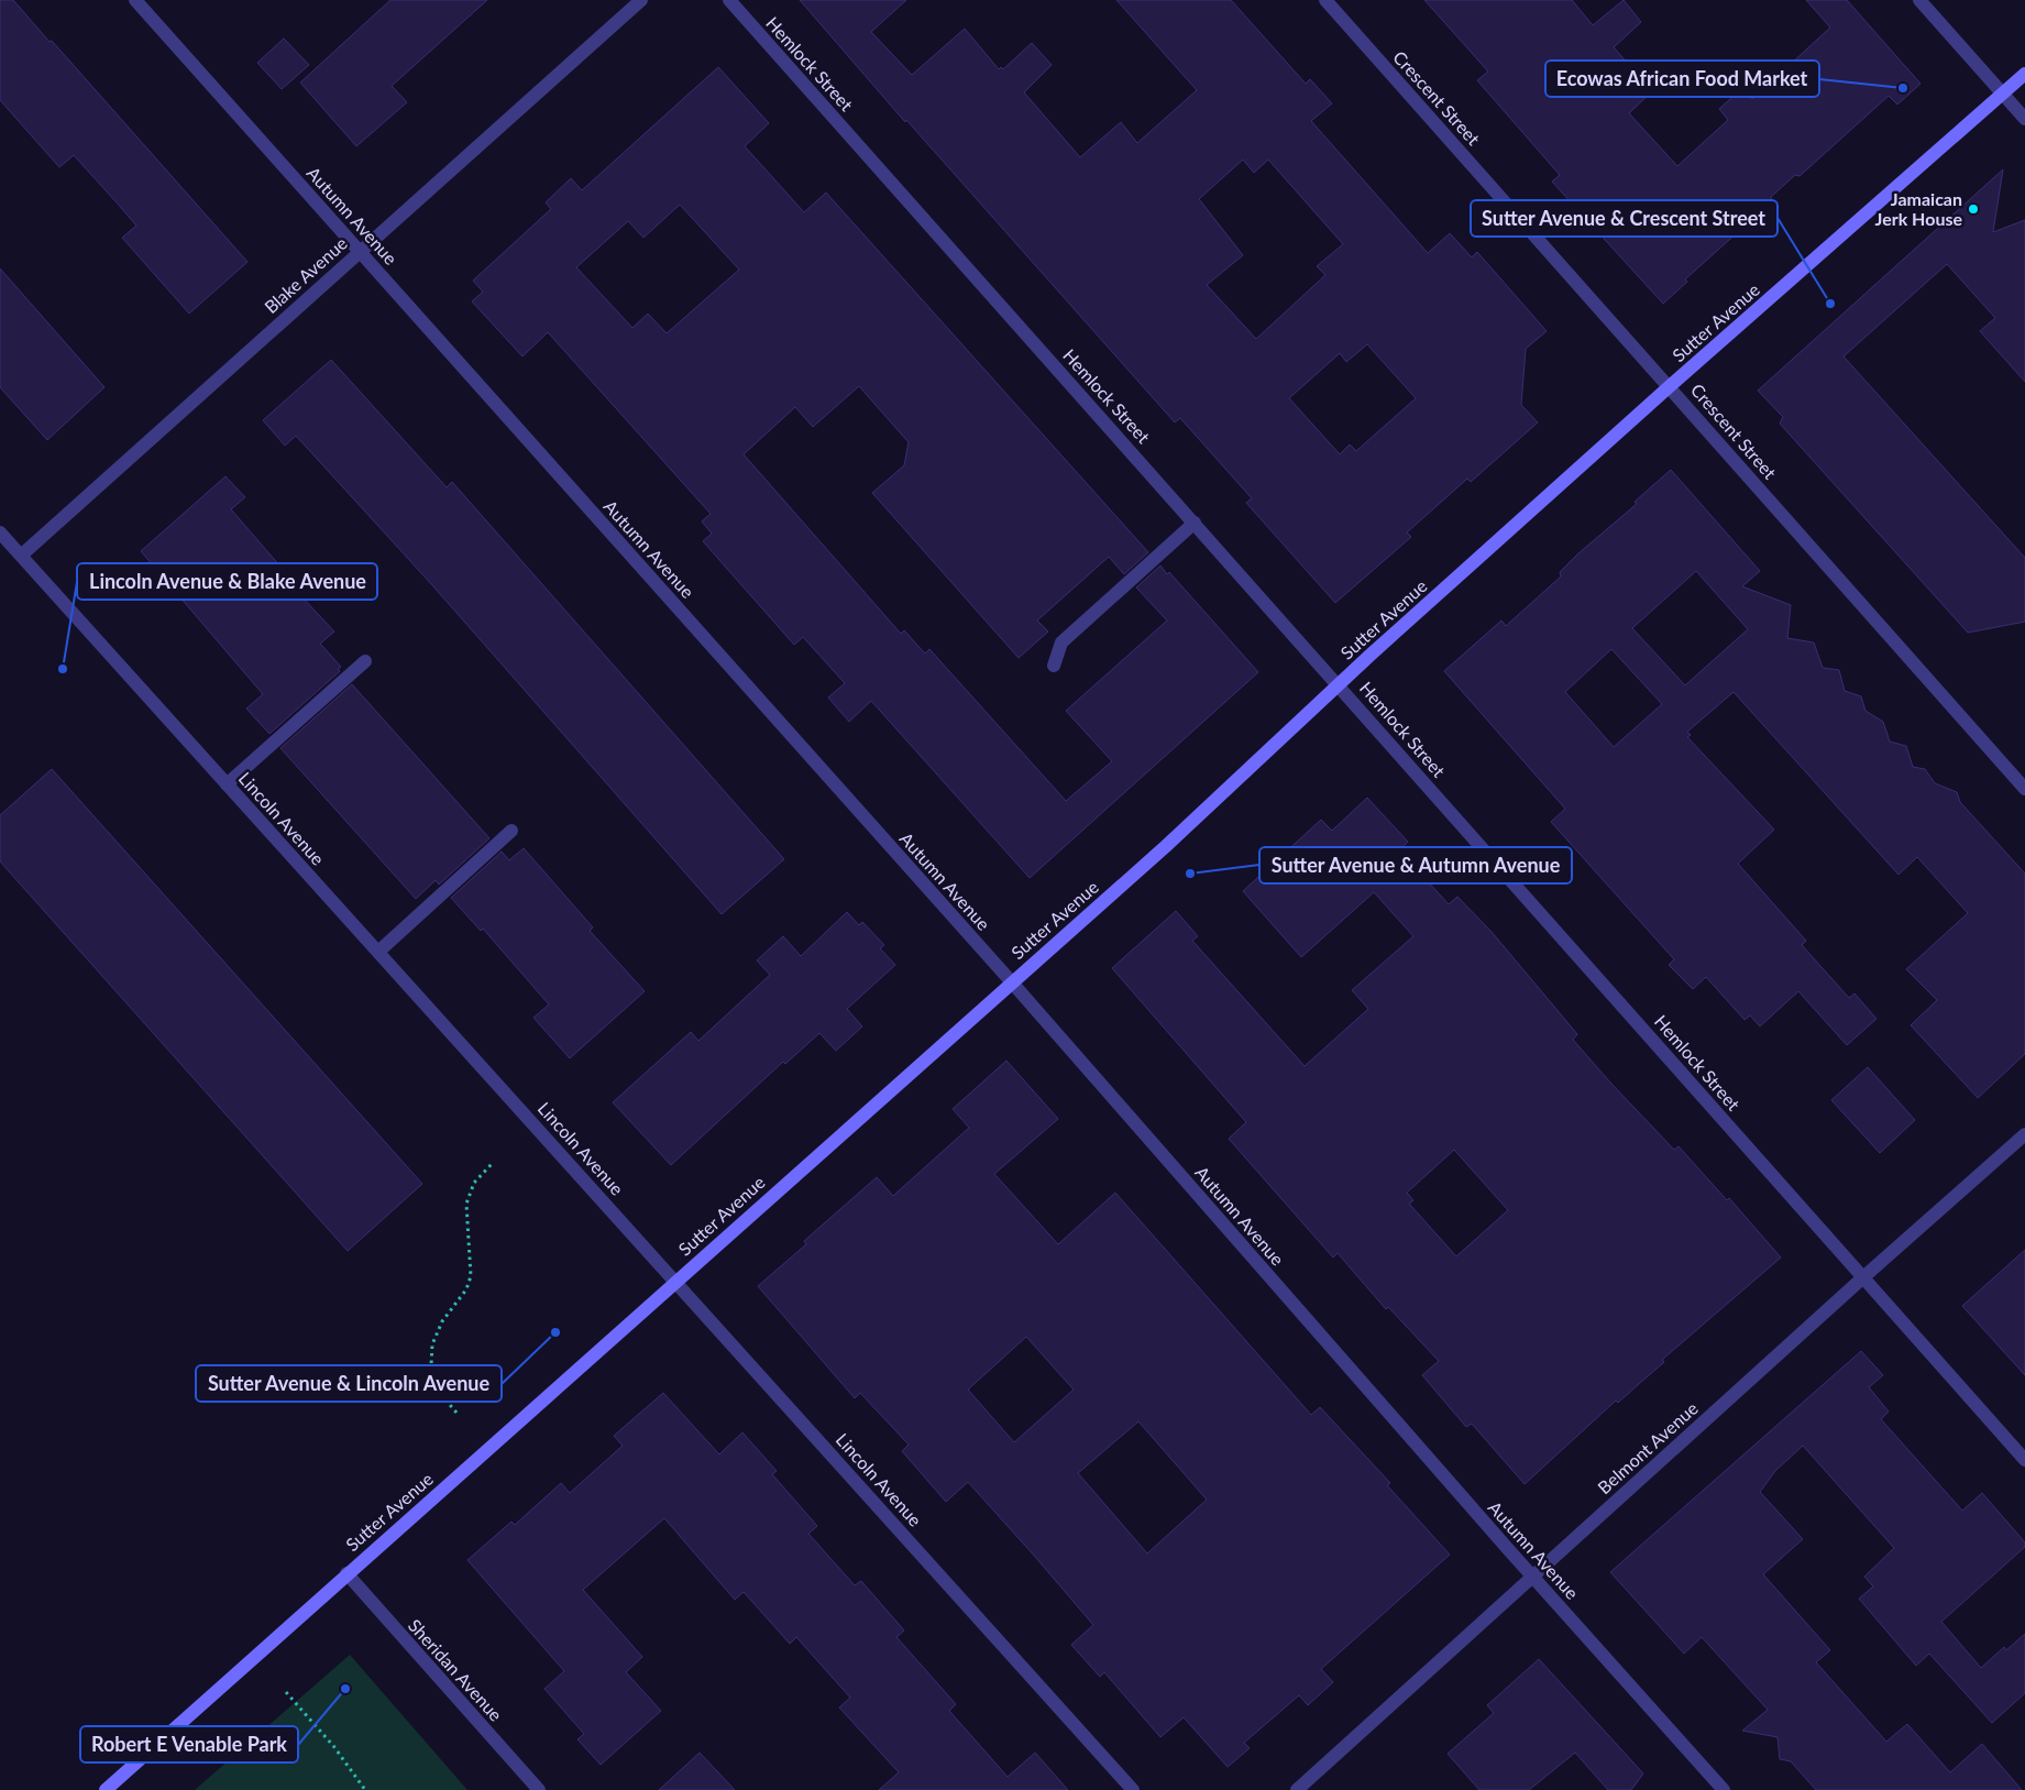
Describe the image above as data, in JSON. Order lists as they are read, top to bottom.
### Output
{
  "streets": {
    "street": [
      "Hemlock Street",
      "Crescent Street",
      "Autumn Avenue",
      "Blake Avenue",
      "Sutter Avenue",
      "Lincoln Avenue",
      "Belmont Avenue",
      "Sheridan Avenue"
    ]
  },
  "crossings": [
    ["Hemlock Street", "Sutter Avenue"],
    ["Hemlock Street", "Belmont Avenue"],
    ["Crescent Street", "Sutter Avenue"],
    ["Autumn Avenue", "Blake Avenue"],
    ["Autumn Avenue", "Sutter Avenue"],
    ["Autumn Avenue", "Belmont Avenue"],
    ["Blake Avenue", "Lincoln Avenue"],
    ["Sutter Avenue", "Lincoln Avenue"],
    ["Sutter Avenue", "Sheridan Avenue"]
  ],
  "places": [
    "Ecowas African Food Market",
    "Jamaican Jerk House",
    "Sutter Avenue & Crescent Street",
    "Lincoln Avenue & Blake Avenue",
    "Sutter Avenue & Autumn Avenue",
    "Sutter Avenue & Lincoln Avenue",
    "Robert E Venable Park"
  ]
}
